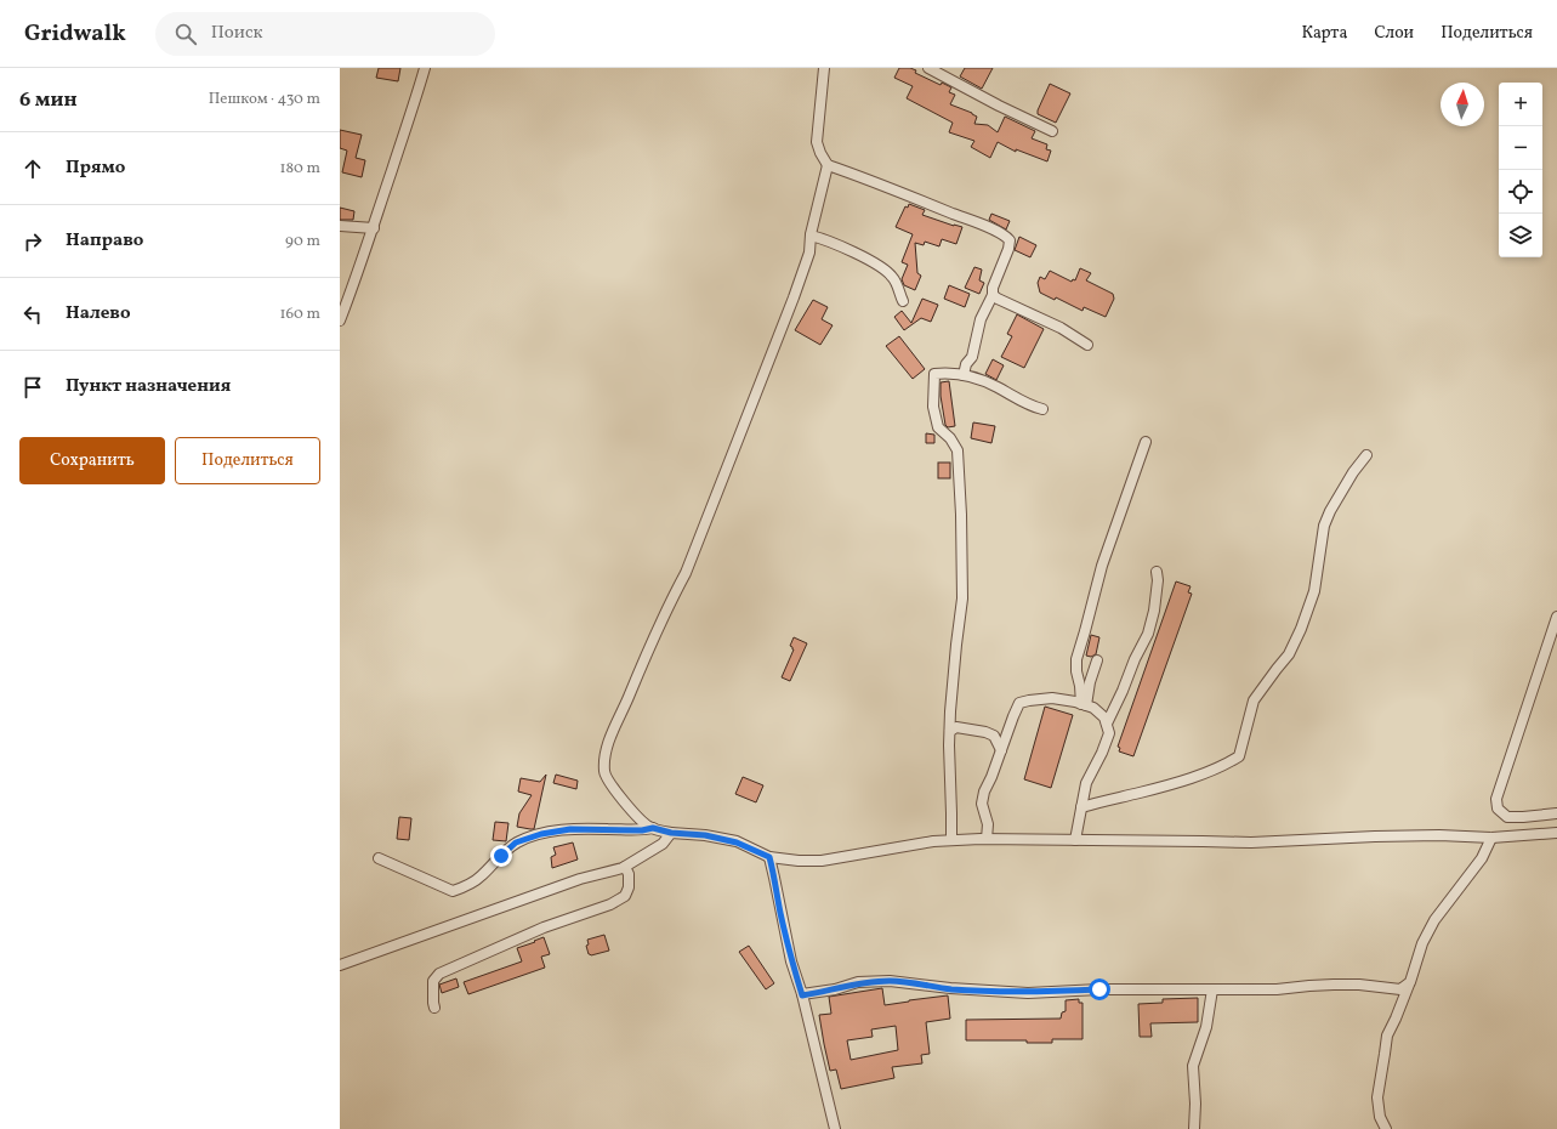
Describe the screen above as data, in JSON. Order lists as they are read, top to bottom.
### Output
{
  "north": "top",
  "page": {
    "header": "Gridwalk",
    "search": "Поиск",
    "nav": ["Карта", "Слои", "Поделиться"],
    "heading": ["6 мин", "Пешком · 430 m"],
    "map_buttons": ["+", "−"],
    "list": [
      ["Прямо", "180 m"],
      ["Направо", "90 m"],
      ["Налево", "160 m"],
      "Пункт назначения"
    ],
    "buttons": ["Сохранить", "Поделиться"]
  }
}
